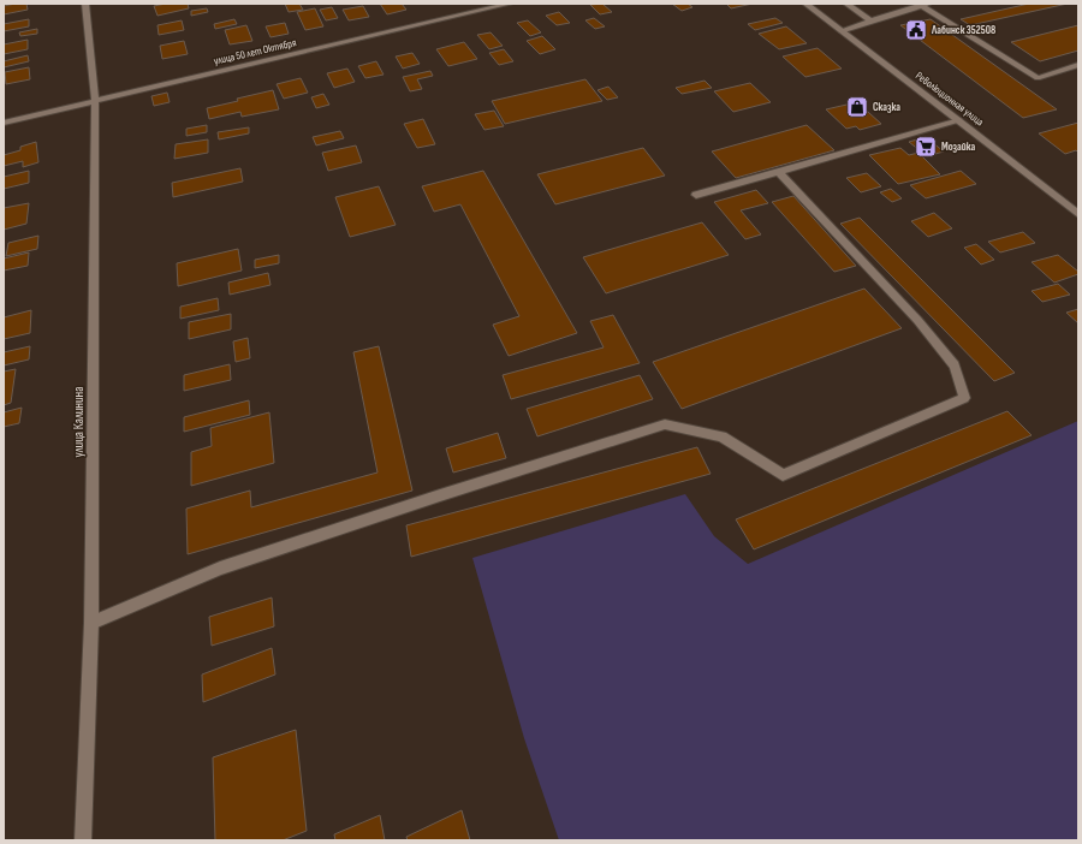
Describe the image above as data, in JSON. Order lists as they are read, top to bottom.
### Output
{
  "streets": {
    "street": ["улица 50 лет Октября", "Революционная улица", "улица Калинина"]
  },
  "crossings": [
    ["улица 50 лет Октября", "улица Калинина"]
  ],
  "places": {
    "public building": ["Лабинск 352508"],
    "shop": ["Сказка"],
    "supermarket": ["Мозайка"]
  }
}
